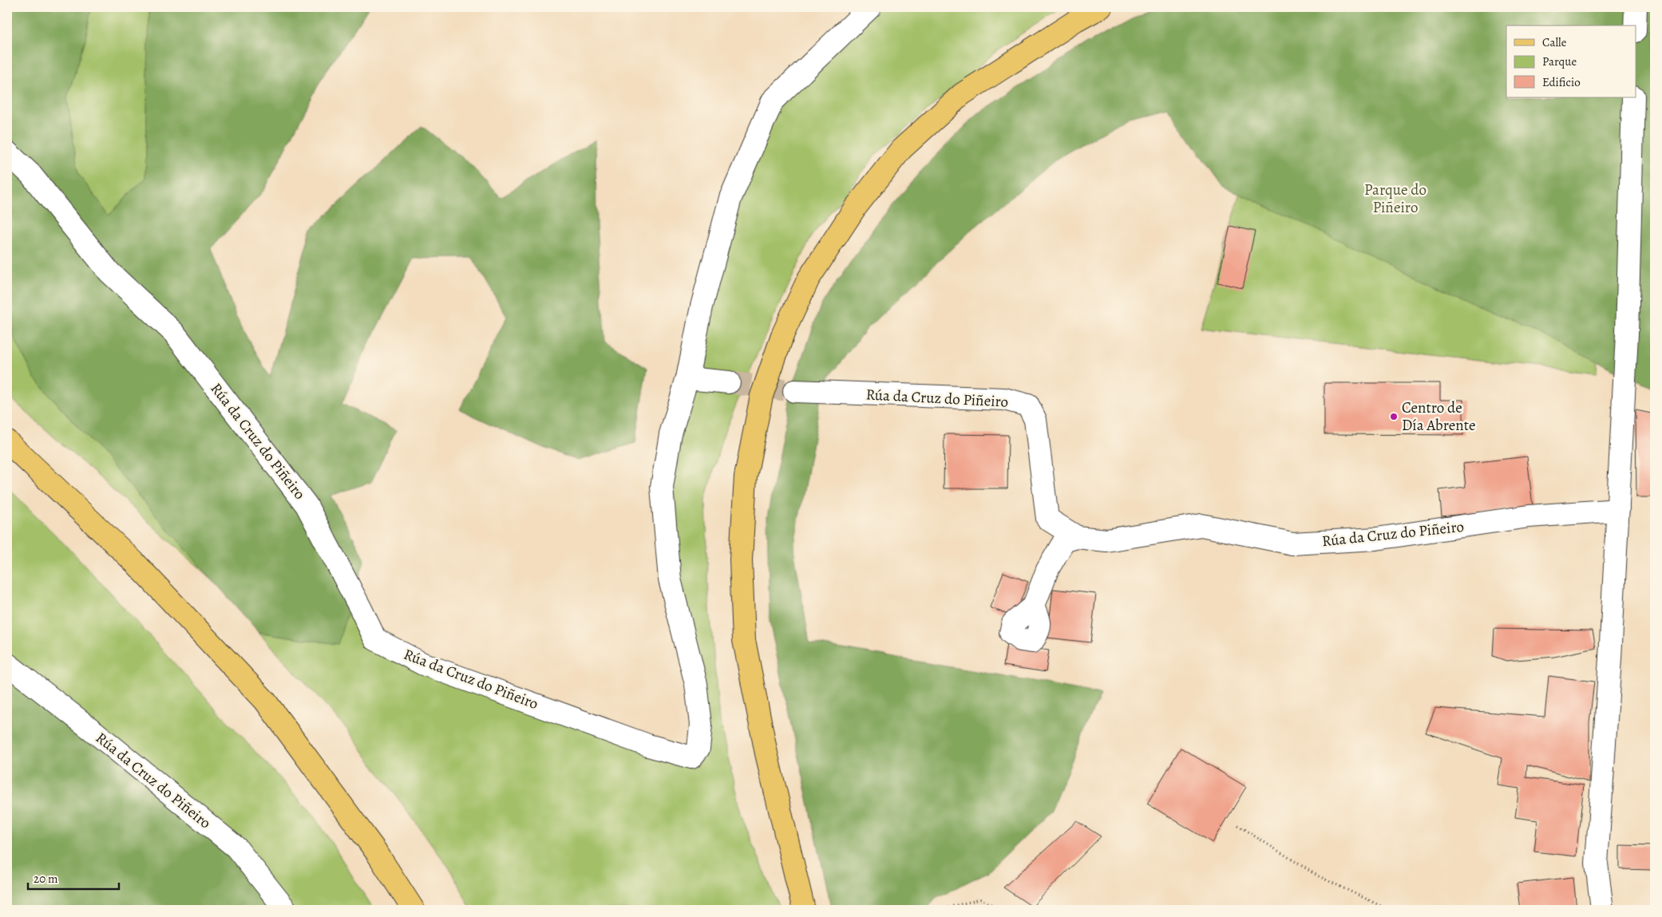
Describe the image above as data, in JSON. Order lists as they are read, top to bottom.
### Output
{
  "streets": {
    "street": ["Rúa da Cruz do Piñeiro"]
  },
  "parks": ["Parque do Piñeiro"],
  "places": ["Centro de Día Abrente"],
  "legend": ["Calle", "Parque", "Edificio"],
  "scale_bar": "20 m"
}
